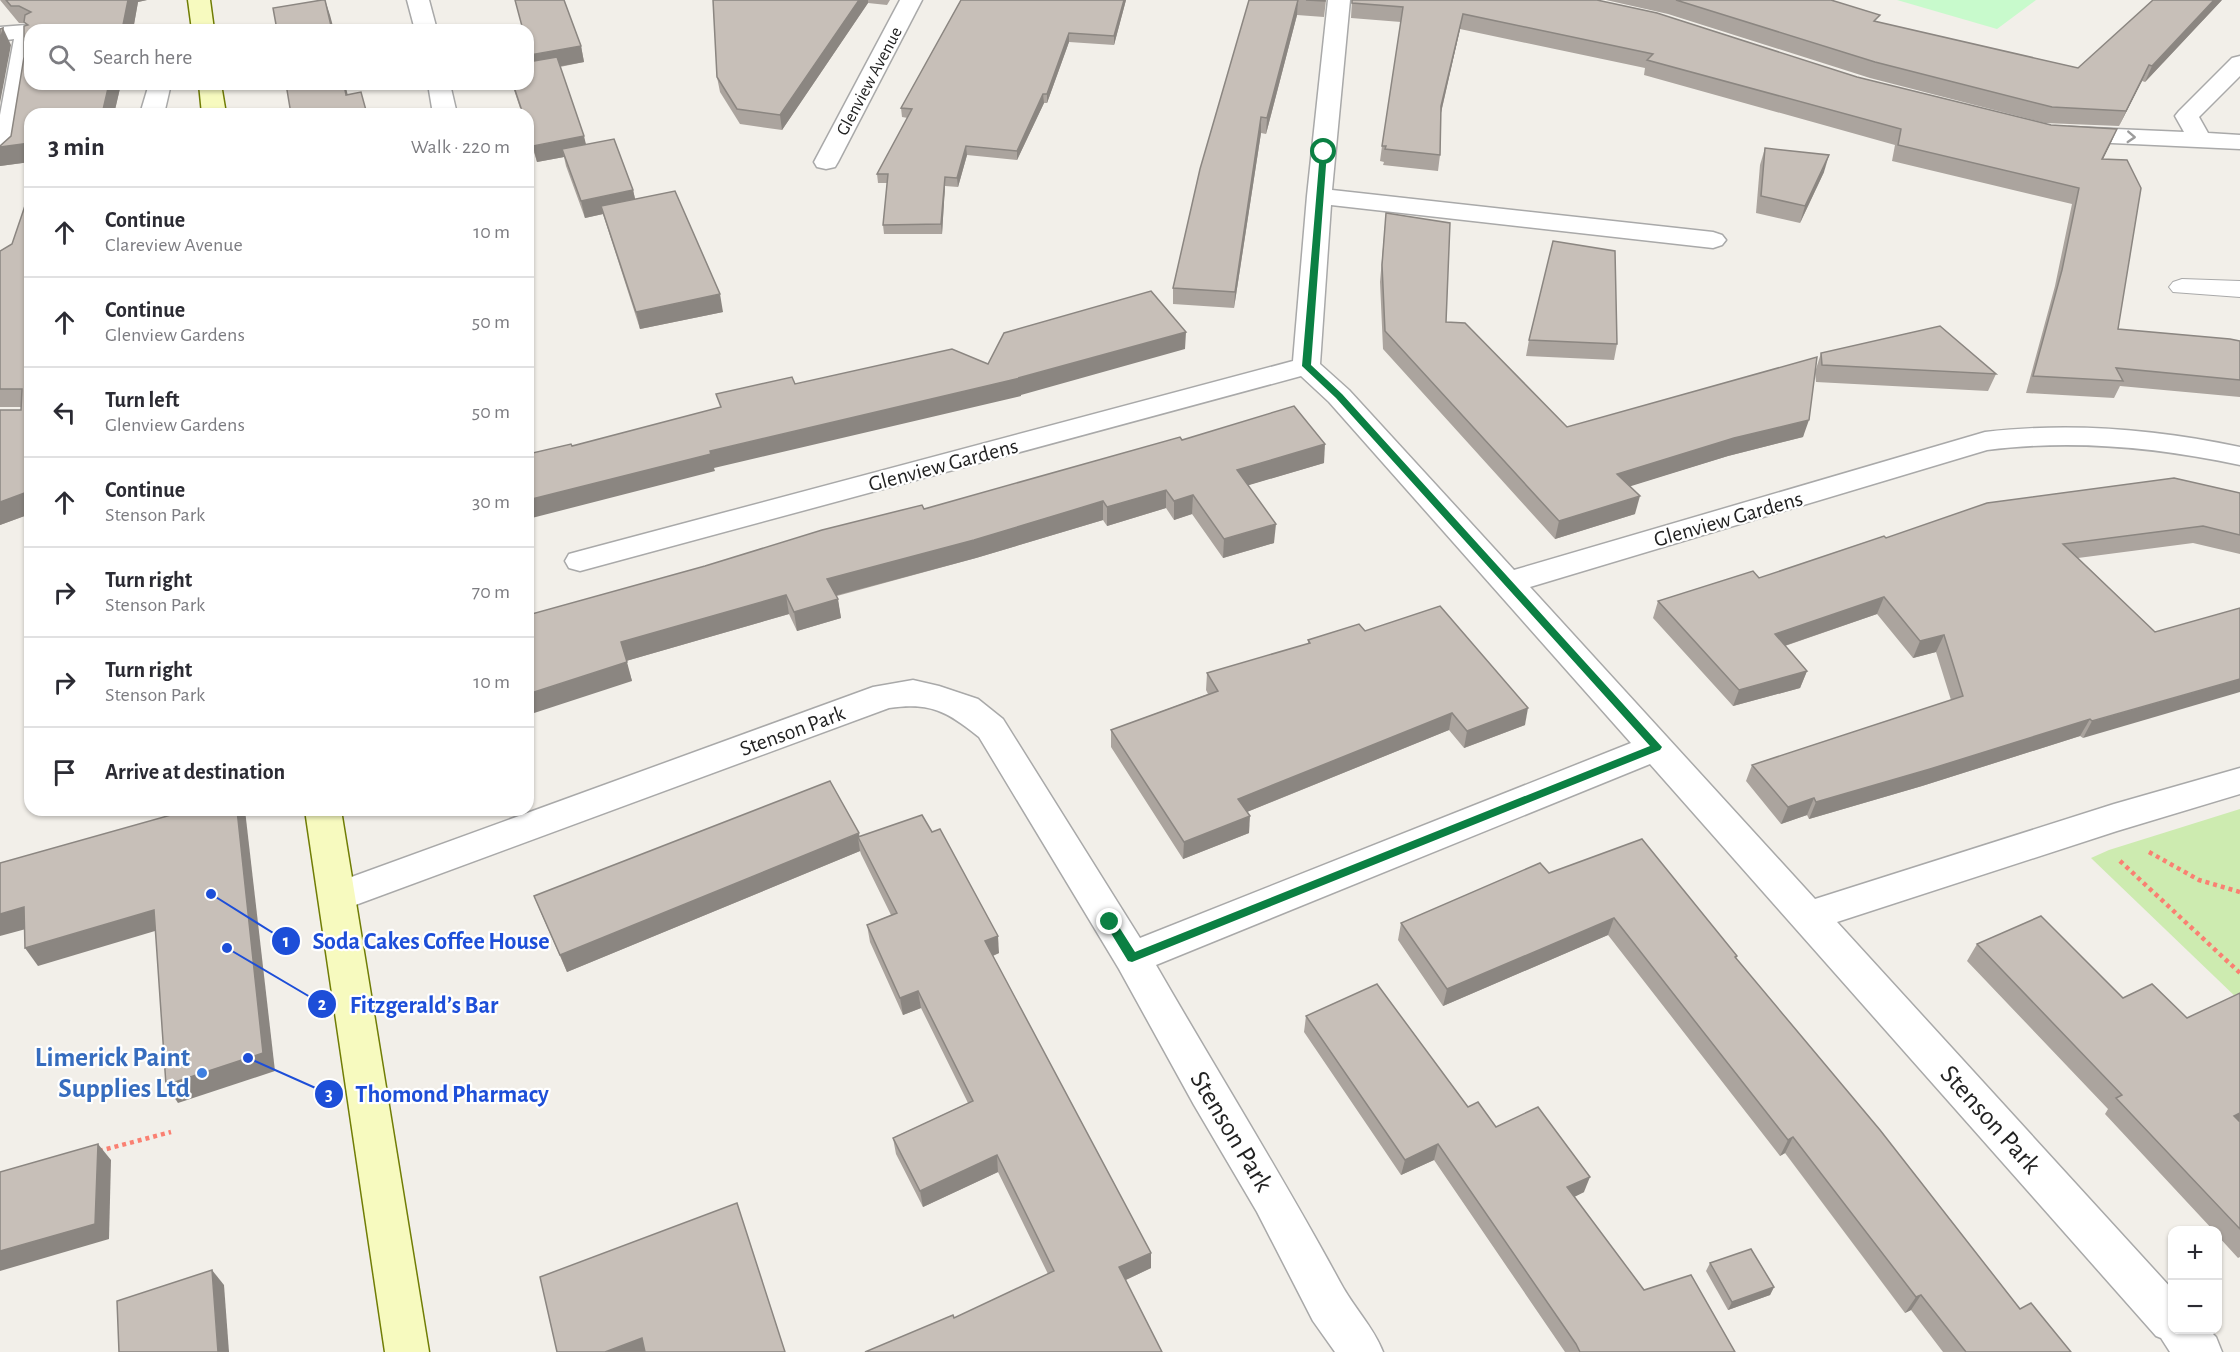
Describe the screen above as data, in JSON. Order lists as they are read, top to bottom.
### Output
{
  "streets": {
    "street": ["Glenview Avenue", "Glenview Gardens", "Stenson Park"]
  },
  "crossings": [
    ["Glenview Gardens", "Stenson Park"]
  ],
  "places": [
    "Soda Cakes Coffee House",
    "Fitzgerald’s Bar",
    "Thomond Pharmacy",
    "Limerick Paint Supplies Ltd"
  ],
  "page": {
    "search": "Search here",
    "heading": ["3 min", "Walk · 220 m"],
    "list": [
      ["Continue", "Clareview Avenue", "10 m"],
      ["Continue", "Glenview Gardens", "50 m"],
      ["Turn left", "Glenview Gardens", "50 m"],
      ["Continue", "Stenson Park", "30 m"],
      ["Turn right", "Stenson Park", "70 m"],
      ["Turn right", "Stenson Park", "10 m"],
      "Arrive at destination"
    ],
    "map_buttons": ["+", "−"]
  }
}
